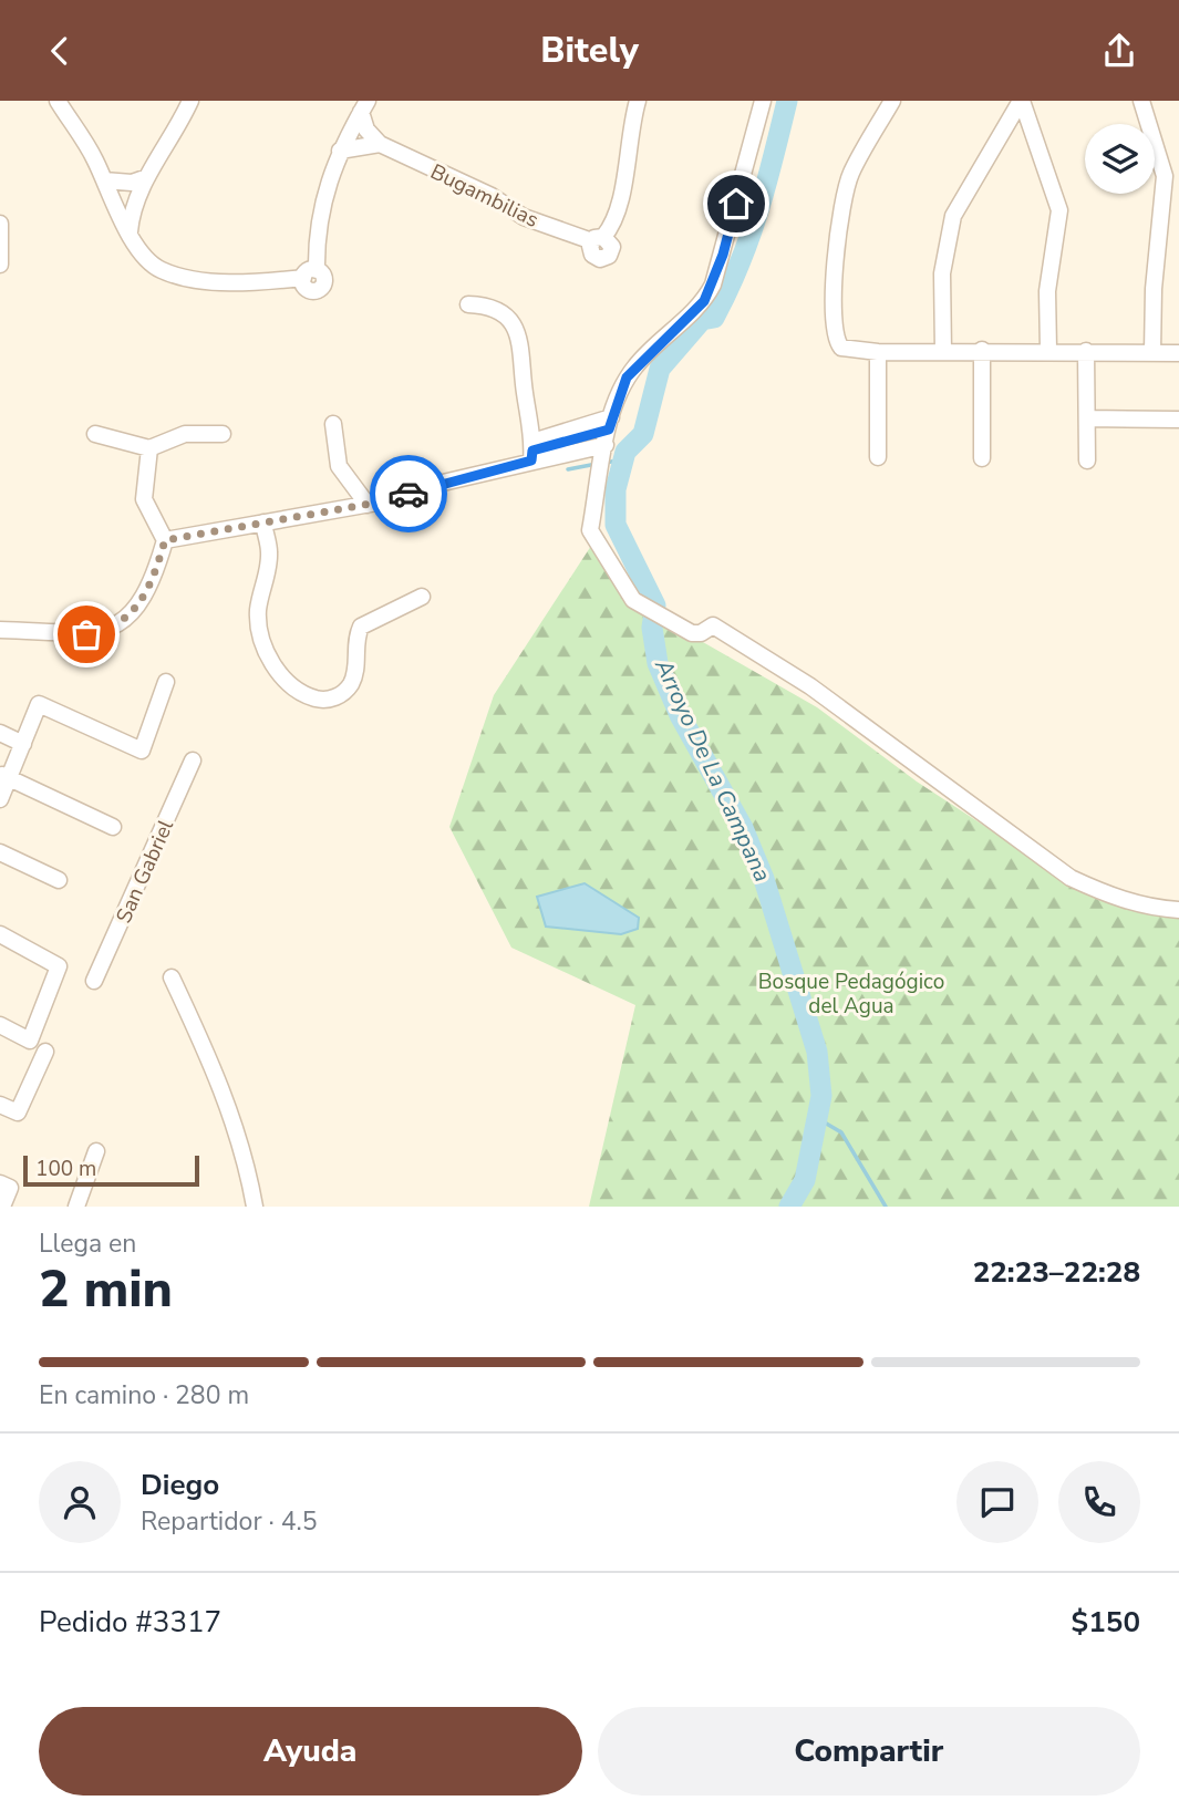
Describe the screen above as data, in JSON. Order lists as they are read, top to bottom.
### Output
{
  "streets": {
    "street": ["Bugambilias", "San Gabriel"]
  },
  "water": ["Arroyo De La Campana"],
  "parks": ["Bosque Pedagógico del Agua"],
  "scale_bar": "100 m",
  "page": {
    "header": "Bitely",
    "scale": "100 m",
    "heading": ["2 min", "Llega en", "22:23–22:28"],
    "panel": [
      "Diego",
      "Repartidor · 4.5",
      "Pedido #3317",
      "$150"
    ],
    "bar": "En camino · 280 m",
    "buttons": ["Ayuda", "Compartir"]
  }
}
